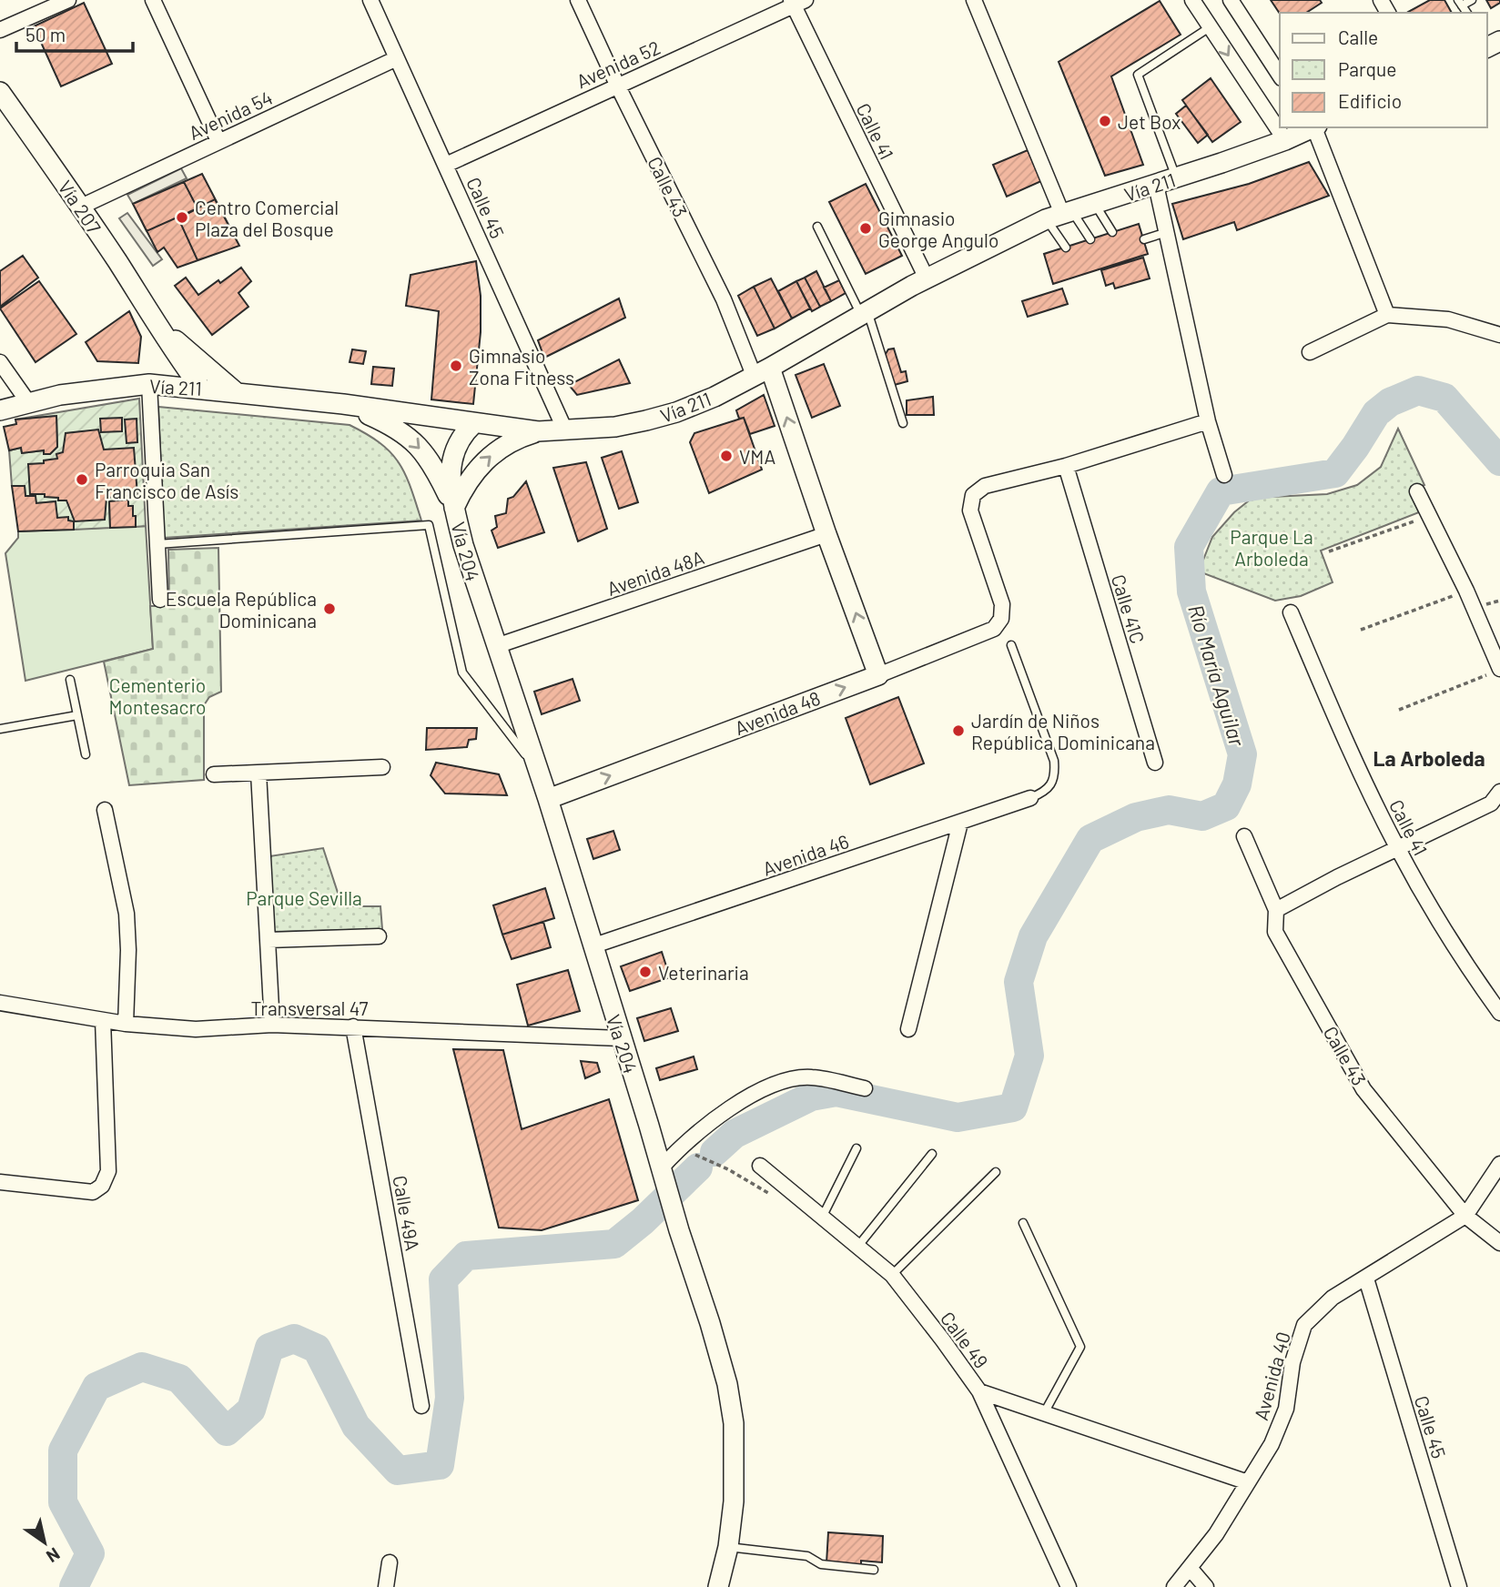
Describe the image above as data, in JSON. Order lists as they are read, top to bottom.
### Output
{
  "streets": {
    "main road": [
      "Calle 43",
      "Vía 211",
      "Vía 207",
      "Vía 204",
      "Avenida 48"
    ],
    "street": [
      "Avenida 52",
      "Avenida 54",
      "Calle 41",
      "Calle 45",
      "Avenida 48A",
      "Calle 41C",
      "Avenida 46",
      "Transversal 47",
      "Calle 49A",
      "Calle 49",
      "Avenida 40"
    ]
  },
  "crossings": [
    ["Avenida 52", "Calle 41"],
    ["Avenida 52", "Calle 43"],
    ["Avenida 52", "Calle 45"],
    ["Avenida 54", "Vía 207"],
    ["Avenida 54", "Calle 45"],
    ["Calle 41", "Vía 211"],
    ["Calle 43", "Vía 211"],
    ["Calle 43", "Avenida 48A"],
    ["Calle 43", "Avenida 48"],
    ["Calle 43", "Avenida 40"],
    ["Vía 211", "Vía 207"],
    ["Vía 211", "Calle 45"],
    ["Vía 211", "Vía 204"],
    ["Calle 45", "Avenida 40"],
    ["Vía 204", "Avenida 48A"],
    ["Vía 204", "Avenida 48"],
    ["Vía 204", "Avenida 46"],
    ["Vía 204", "Transversal 47"],
    ["Calle 41C", "Avenida 48"],
    ["Transversal 47", "Calle 49A"]
  ],
  "one_way": ["Avenida 48"],
  "districts": ["La Arboleda"],
  "water": ["Río María Aguilar"],
  "parks": ["Parque La Arboleda", "Cementerio Montesacro", "Parque Sevilla"],
  "places": [
    "Jet Box",
    "Centro Comercial Plaza del Bosque",
    "Gimnasio George Angulo",
    "Gimnasio Zona Fitness",
    "VMA",
    "Parroquia San Francisco de Asís",
    "Escuela República Dominicana",
    "Jardín de Niños República Dominicana",
    "Veterinaria"
  ],
  "legend": ["Calle", "Parque", "Edificio"],
  "scale_bar": "50 m",
  "north": "bottom right"
}
